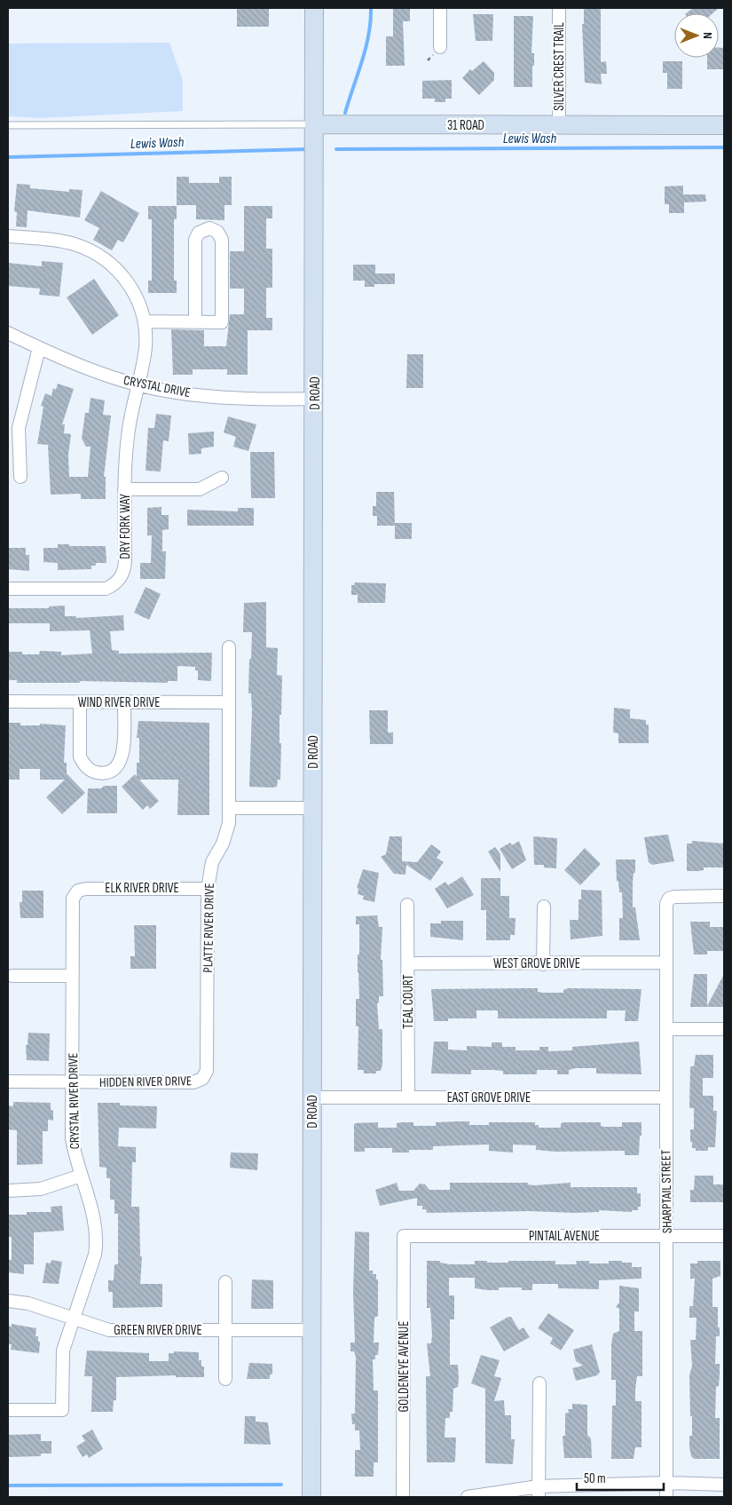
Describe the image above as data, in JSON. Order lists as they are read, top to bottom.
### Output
{
  "streets": {
    "street": [
      "SILVER CREST TRAIL",
      "31 ROAD",
      "CRYSTAL DRIVE",
      "D ROAD",
      "DRY FORK WAY",
      "WIND RIVER DRIVE",
      "ELK RIVER DRIVE",
      "PLATTE RIVER DRIVE",
      "WEST GROVE DRIVE",
      "TEAL COURT",
      "HIDDEN RIVER DRIVE",
      "EAST GROVE DRIVE",
      "CRYSTAL RIVER DRIVE",
      "SHARPTAIL STREET",
      "PINTAIL AVENUE",
      "GREEN RIVER DRIVE",
      "GOLDENEYE AVENUE"
    ]
  },
  "crossings": [
    ["SILVER CREST TRAIL", "31 ROAD"],
    ["31 ROAD", "D ROAD"],
    ["CRYSTAL DRIVE", "D ROAD"],
    ["CRYSTAL DRIVE", "DRY FORK WAY"],
    ["D ROAD", "EAST GROVE DRIVE"],
    ["D ROAD", "GREEN RIVER DRIVE"],
    ["WIND RIVER DRIVE", "PLATTE RIVER DRIVE"],
    ["ELK RIVER DRIVE", "PLATTE RIVER DRIVE"],
    ["ELK RIVER DRIVE", "CRYSTAL RIVER DRIVE"],
    ["PLATTE RIVER DRIVE", "HIDDEN RIVER DRIVE"],
    ["WEST GROVE DRIVE", "TEAL COURT"],
    ["WEST GROVE DRIVE", "SHARPTAIL STREET"],
    ["TEAL COURT", "EAST GROVE DRIVE"],
    ["HIDDEN RIVER DRIVE", "CRYSTAL RIVER DRIVE"],
    ["EAST GROVE DRIVE", "SHARPTAIL STREET"],
    ["CRYSTAL RIVER DRIVE", "GREEN RIVER DRIVE"],
    ["SHARPTAIL STREET", "PINTAIL AVENUE"],
    ["PINTAIL AVENUE", "GOLDENEYE AVENUE"]
  ],
  "water": ["Lewis Wash"],
  "scale_bar": "50 m",
  "north": "right"
}
